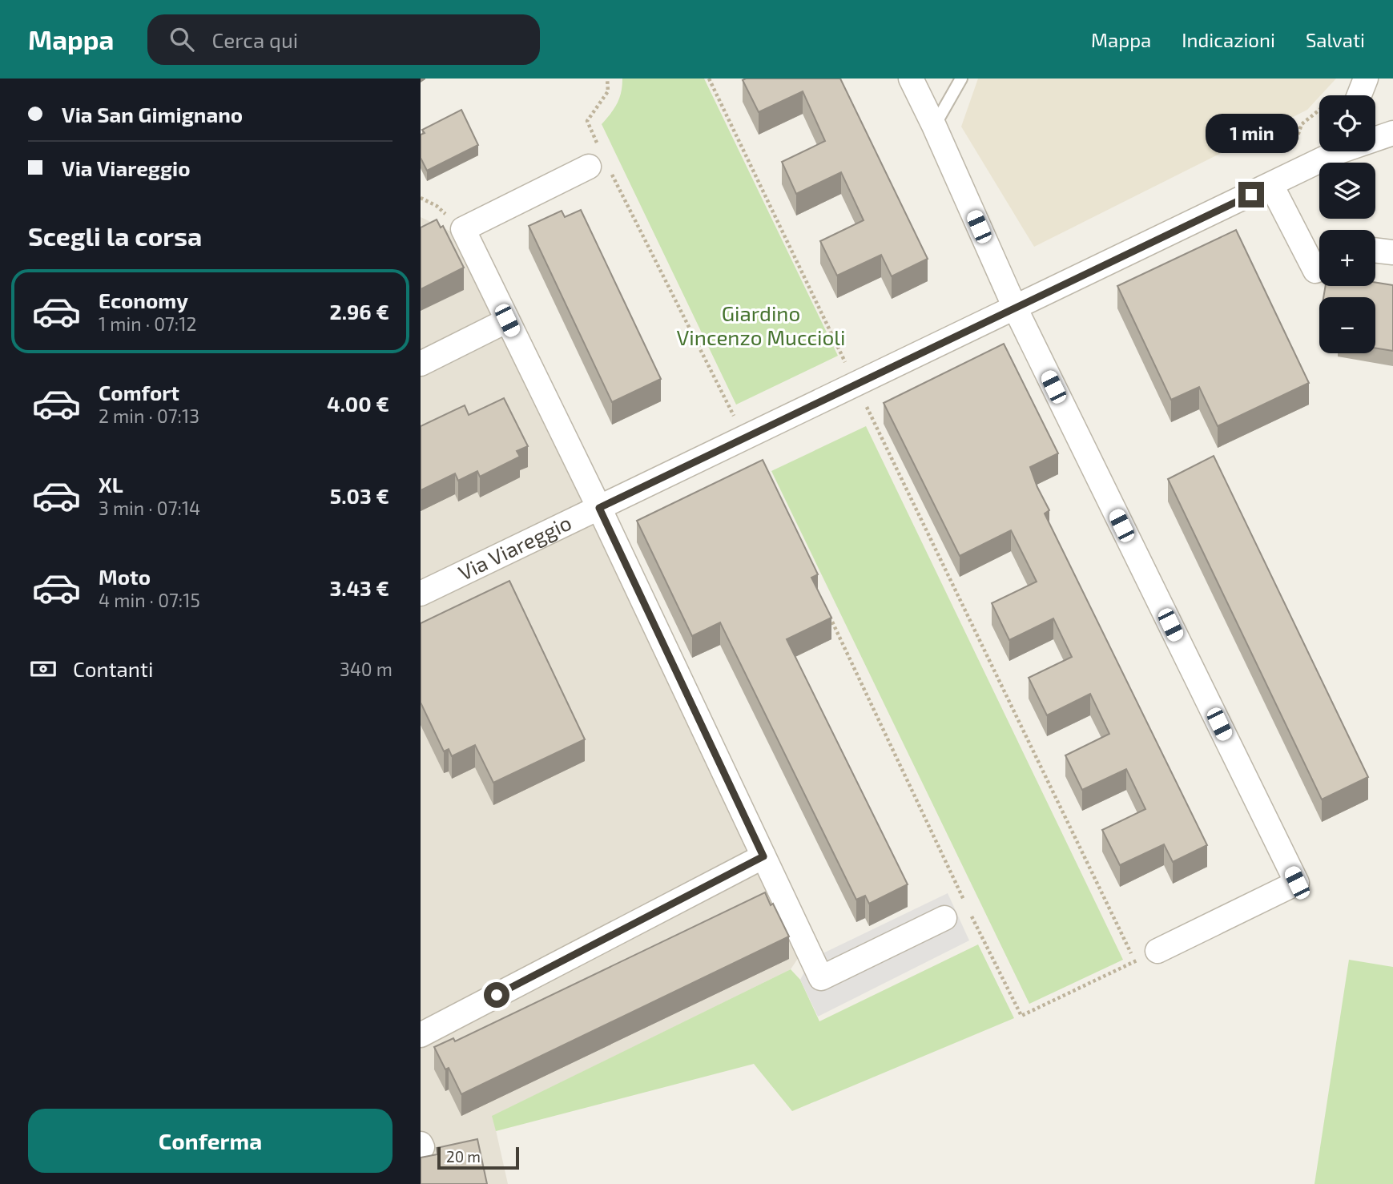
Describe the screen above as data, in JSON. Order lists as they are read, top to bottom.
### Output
{
  "streets": {
    "street": ["Via Viareggio"]
  },
  "parks": ["Giardino Vincenzo Muccioli"],
  "scale_bar": "20 m",
  "page": {
    "header": "Mappa",
    "search": "Cerca qui",
    "nav": ["Mappa", "Indicazioni", "Salvati"],
    "banner": ["Via San Gimignano", "Via Viareggio"],
    "map_buttons": ["+", "−"],
    "bubble": "1 min",
    "heading": "Scegli la corsa",
    "list": [
      {
        "name": "Economy",
        "note": "1 min · 07:12",
        "value": "2.96 €"
      },
      {
        "name": "Comfort",
        "note": "2 min · 07:13",
        "value": "4.00 €"
      },
      {
        "name": "XL",
        "note": "3 min · 07:14",
        "value": "5.03 €"
      },
      {
        "name": "Moto",
        "note": "4 min · 07:15",
        "value": "3.43 €"
      }
    ],
    "pay": ["Contanti", "340 m"],
    "buttons": "Conferma",
    "scale": "20 m"
  }
}
